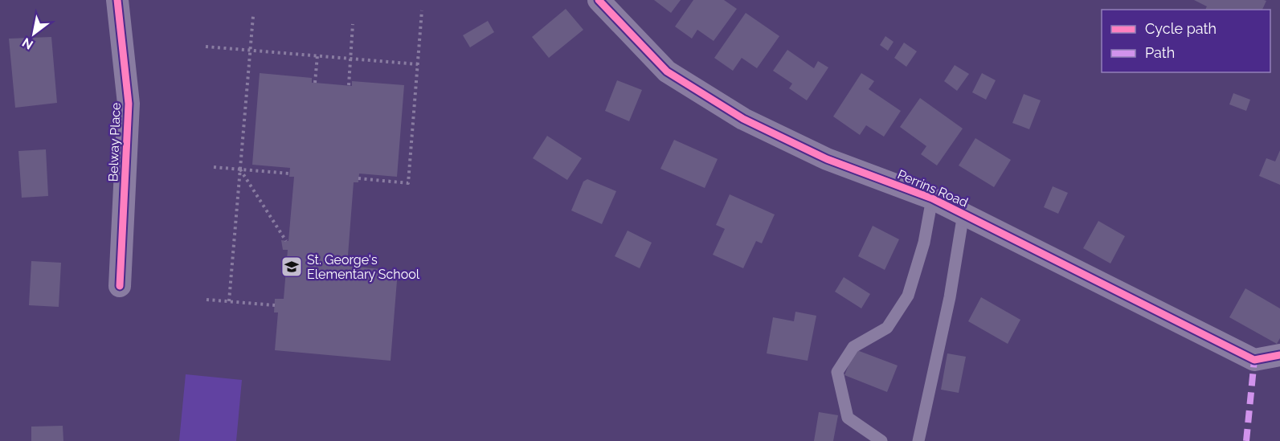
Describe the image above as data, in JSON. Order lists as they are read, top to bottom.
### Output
{
  "streets": {
    "street": ["Belway Place", "Perrins Road"]
  },
  "places": {
    "school or university": ["St. George's Elementary School"]
  },
  "legend": ["Cycle path", "Path"],
  "north": "bottom left"
}
